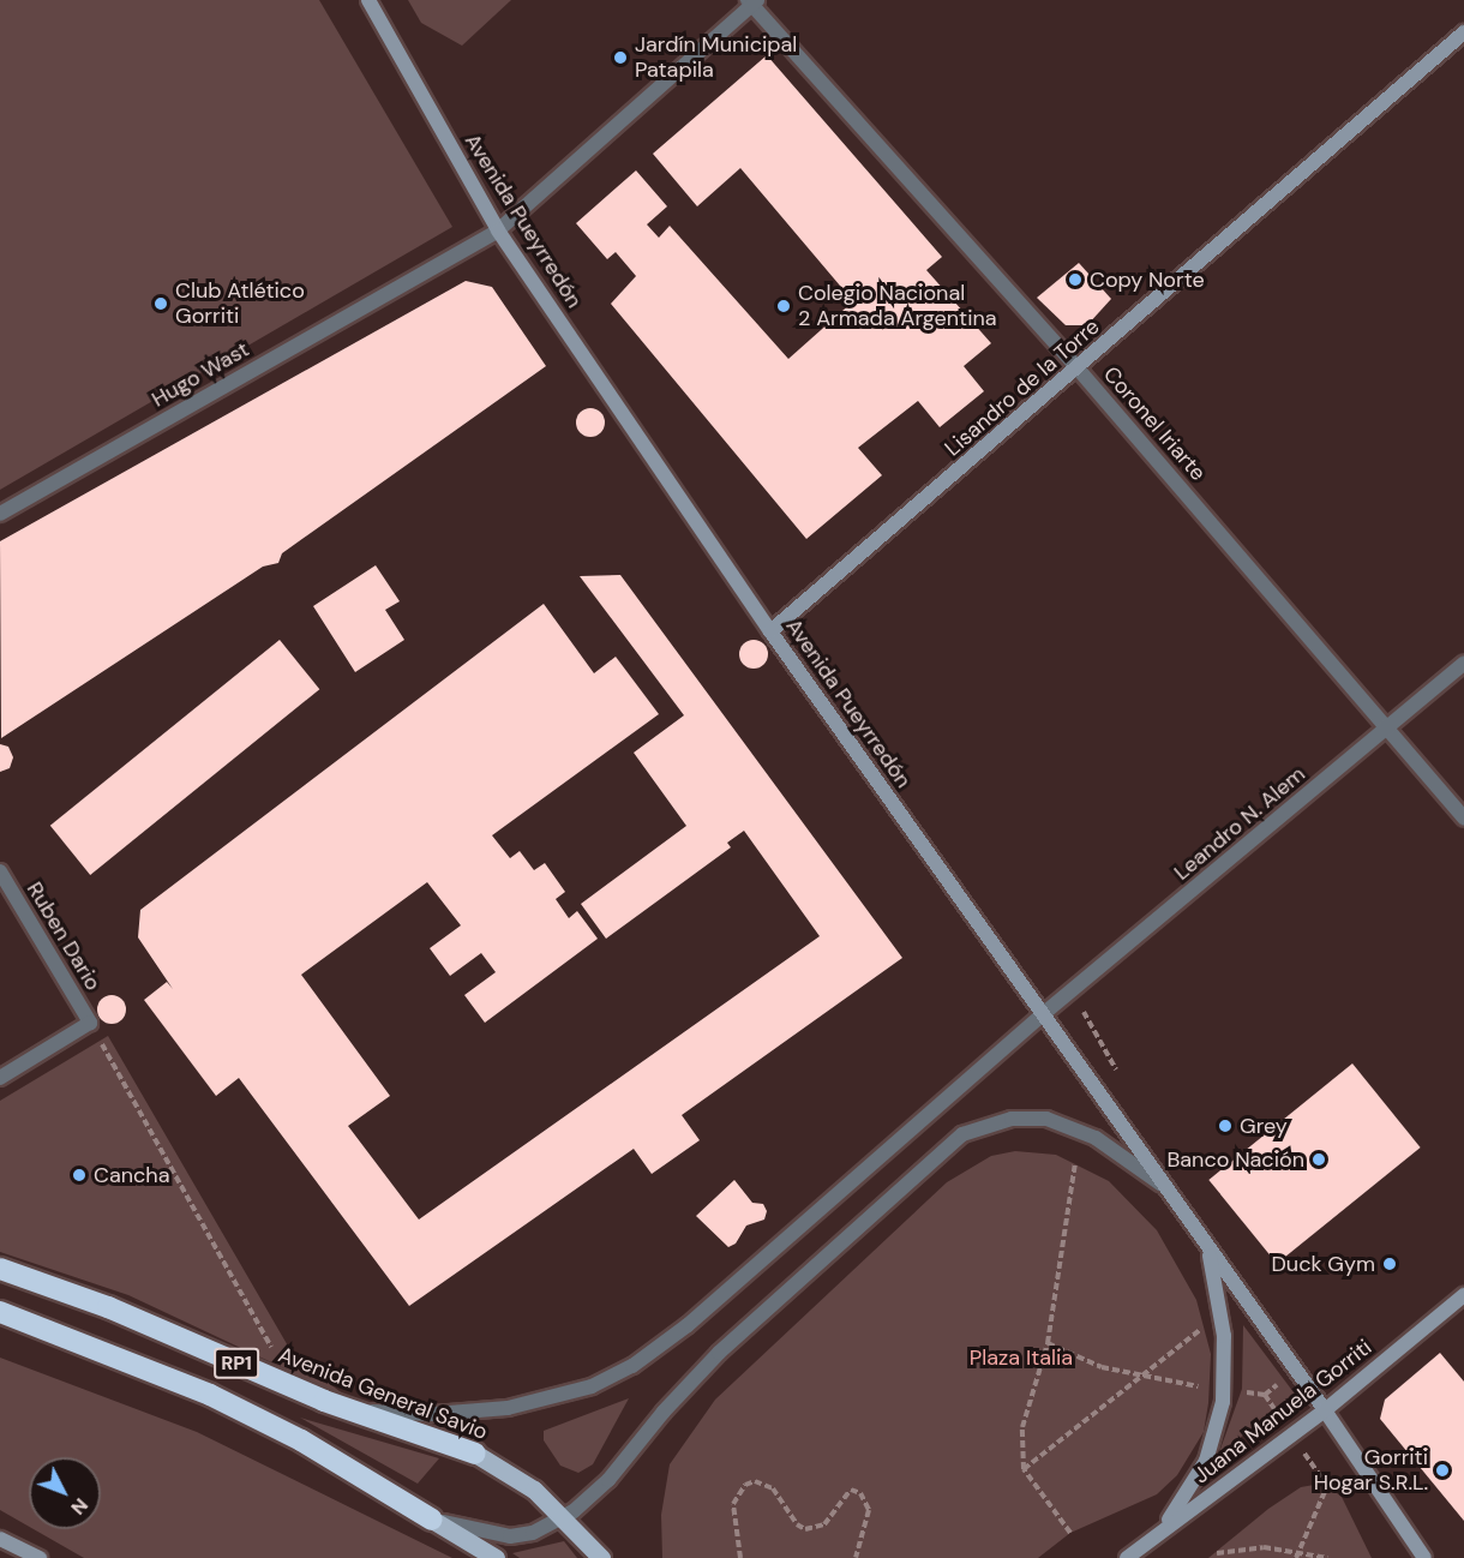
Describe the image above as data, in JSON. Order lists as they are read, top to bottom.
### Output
{
  "streets": {
    "highway": ["RP1", "Avenida General Savio"],
    "main road": ["Avenida Pueyrredón", "Lisandro de la Torre", "Juana Manuela Gorriti"],
    "street": [
      "Hugo Wast",
      "Coronel Iriarte",
      "Leandro N. Alem",
      "Ruben Dario"
    ]
  },
  "crossings": [
    ["Avenida Pueyrredón", "Hugo Wast"],
    ["Avenida Pueyrredón", "Lisandro de la Torre"],
    ["Avenida Pueyrredón", "Leandro N. Alem"],
    ["Avenida Pueyrredón", "RP1"],
    ["Avenida Pueyrredón", "Juana Manuela Gorriti"],
    ["Hugo Wast", "Coronel Iriarte"],
    ["Lisandro de la Torre", "Coronel Iriarte"],
    ["Coronel Iriarte", "Leandro N. Alem"],
    ["Leandro N. Alem", "RP1"],
    ["RP1", "Avenida General Savio"]
  ],
  "parks": ["Plaza Italia"],
  "places": [
    "Jardín Municipal Patapila",
    "Copy Norte",
    "Club Atlético Gorriti",
    "Colegio Nacional 2 Armada Argentina",
    "Grey",
    "Banco Nación",
    "Cancha",
    "Duck Gym",
    "Gorriti Hogar S.R.L."
  ],
  "north": "bottom right"
}
